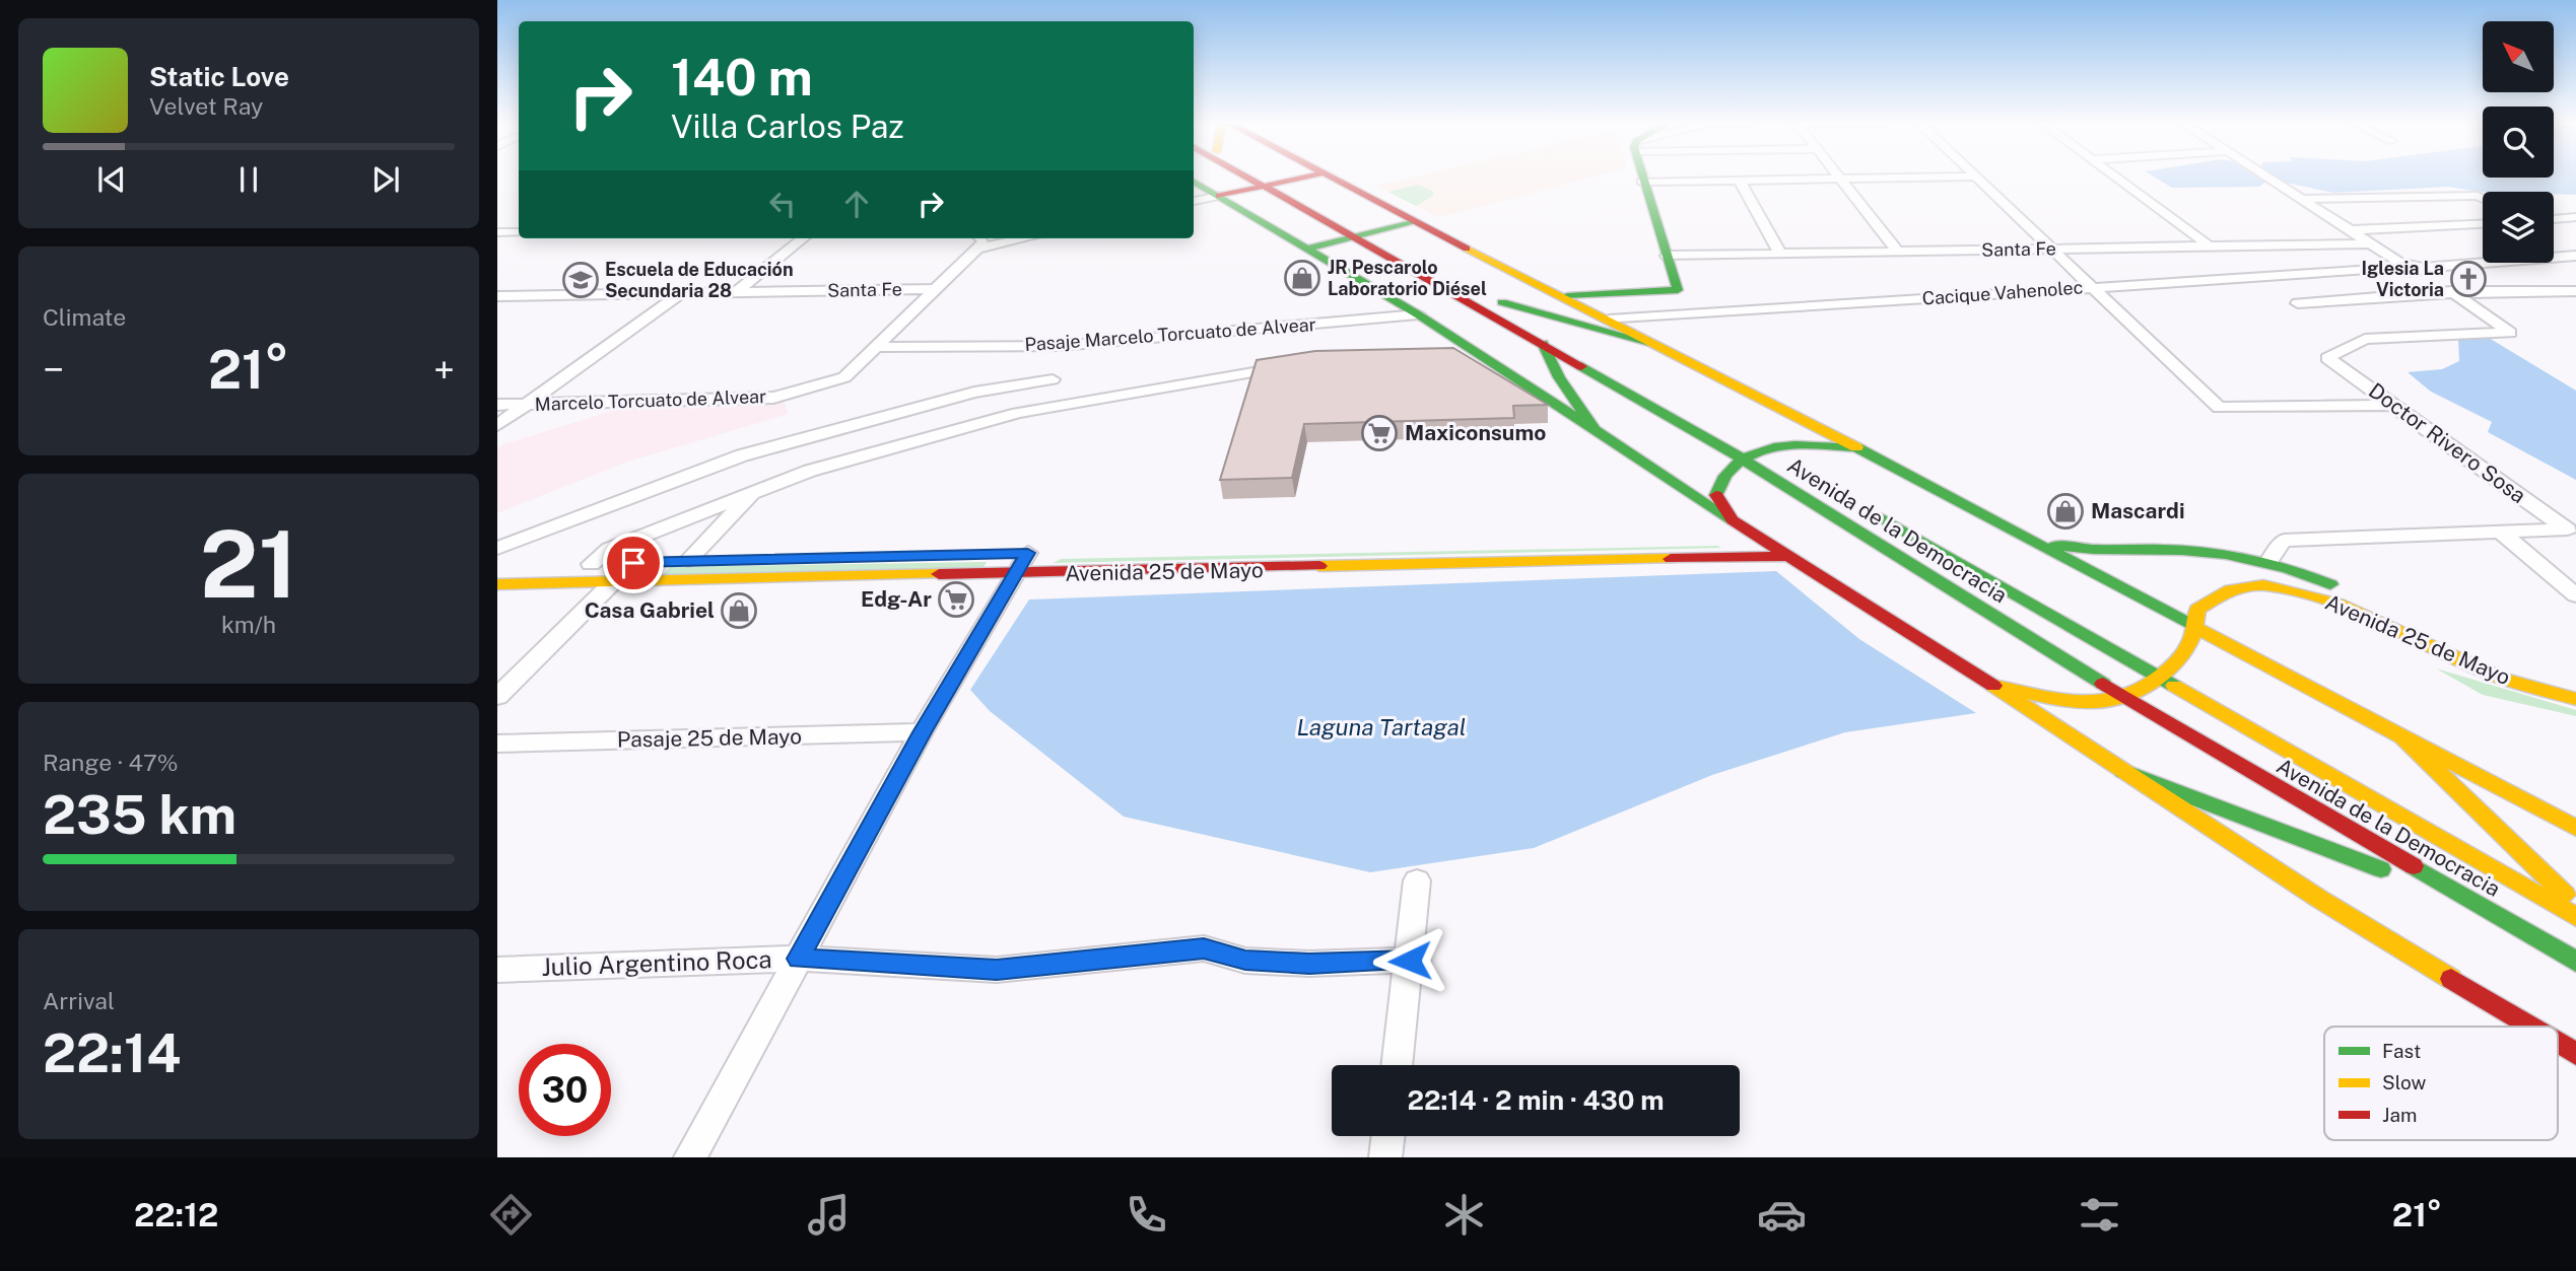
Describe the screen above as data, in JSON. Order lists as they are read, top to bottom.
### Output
{
  "streets": {
    "main road": ["Avenida de la Democracia", "Avenida 25 de Mayo"],
    "street": [
      "Santa Fe",
      "Cacique Vahenolec",
      "Pasaje Marcelo Torcuato de Alvear",
      "Marcelo Torcuato de Alvear",
      "Doctor Rivero Sosa",
      "Pasaje 25 de Mayo",
      "Julio Argentino Roca"
    ]
  },
  "crossings": [
    ["Cacique Vahenolec", "Avenida de la Democracia"],
    ["Pasaje Marcelo Torcuato de Alvear", "Marcelo Torcuato de Alvear"],
    ["Avenida de la Democracia", "Avenida 25 de Mayo"]
  ],
  "water": ["Laguna Tartagal"],
  "places": {
    "shop": ["JR Pescarolo Laboratorio Diésel", "Mascardi", "Casa Gabriel"],
    "church": ["Iglesia La Victoria"],
    "school or university": ["Escuela de Educación Secundaria 28"],
    "supermarket": ["Maxiconsumo", "Edg-Ar"]
  },
  "legend": ["Fast", "Slow", "Jam"],
  "north": "top left",
  "page": {
    "turn": ["140 m", "Villa Carlos Paz"],
    "song": ["Static Love", "Velvet Ray"],
    "tile": [
      "Climate",
      ["21", "km/h"],
      ["Range · 47%", "235 km"],
      ["Arrival", "22:14"]
    ],
    "heat": ["−", "21°", "+"],
    "limit": "30",
    "trip": "22:14 · 2 min · 430 m",
    "tabs": ["22:12", "21°"]
  }
}
